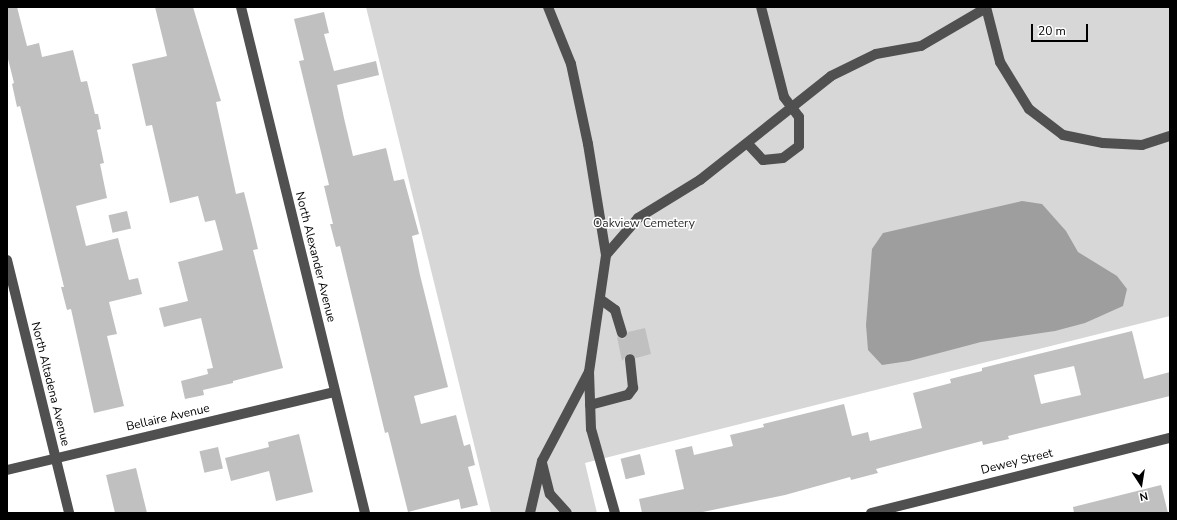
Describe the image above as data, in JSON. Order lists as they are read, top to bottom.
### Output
{
  "streets": {
    "street": [
      "North Alexander Avenue",
      "North Altadena Avenue",
      "Bellaire Avenue",
      "Dewey Street"
    ]
  },
  "crossings": [
    ["North Alexander Avenue", "Bellaire Avenue"],
    ["North Altadena Avenue", "Bellaire Avenue"]
  ],
  "parks": ["Oakview Cemetery"],
  "scale_bar": "20 m",
  "north": "bottom"
}
